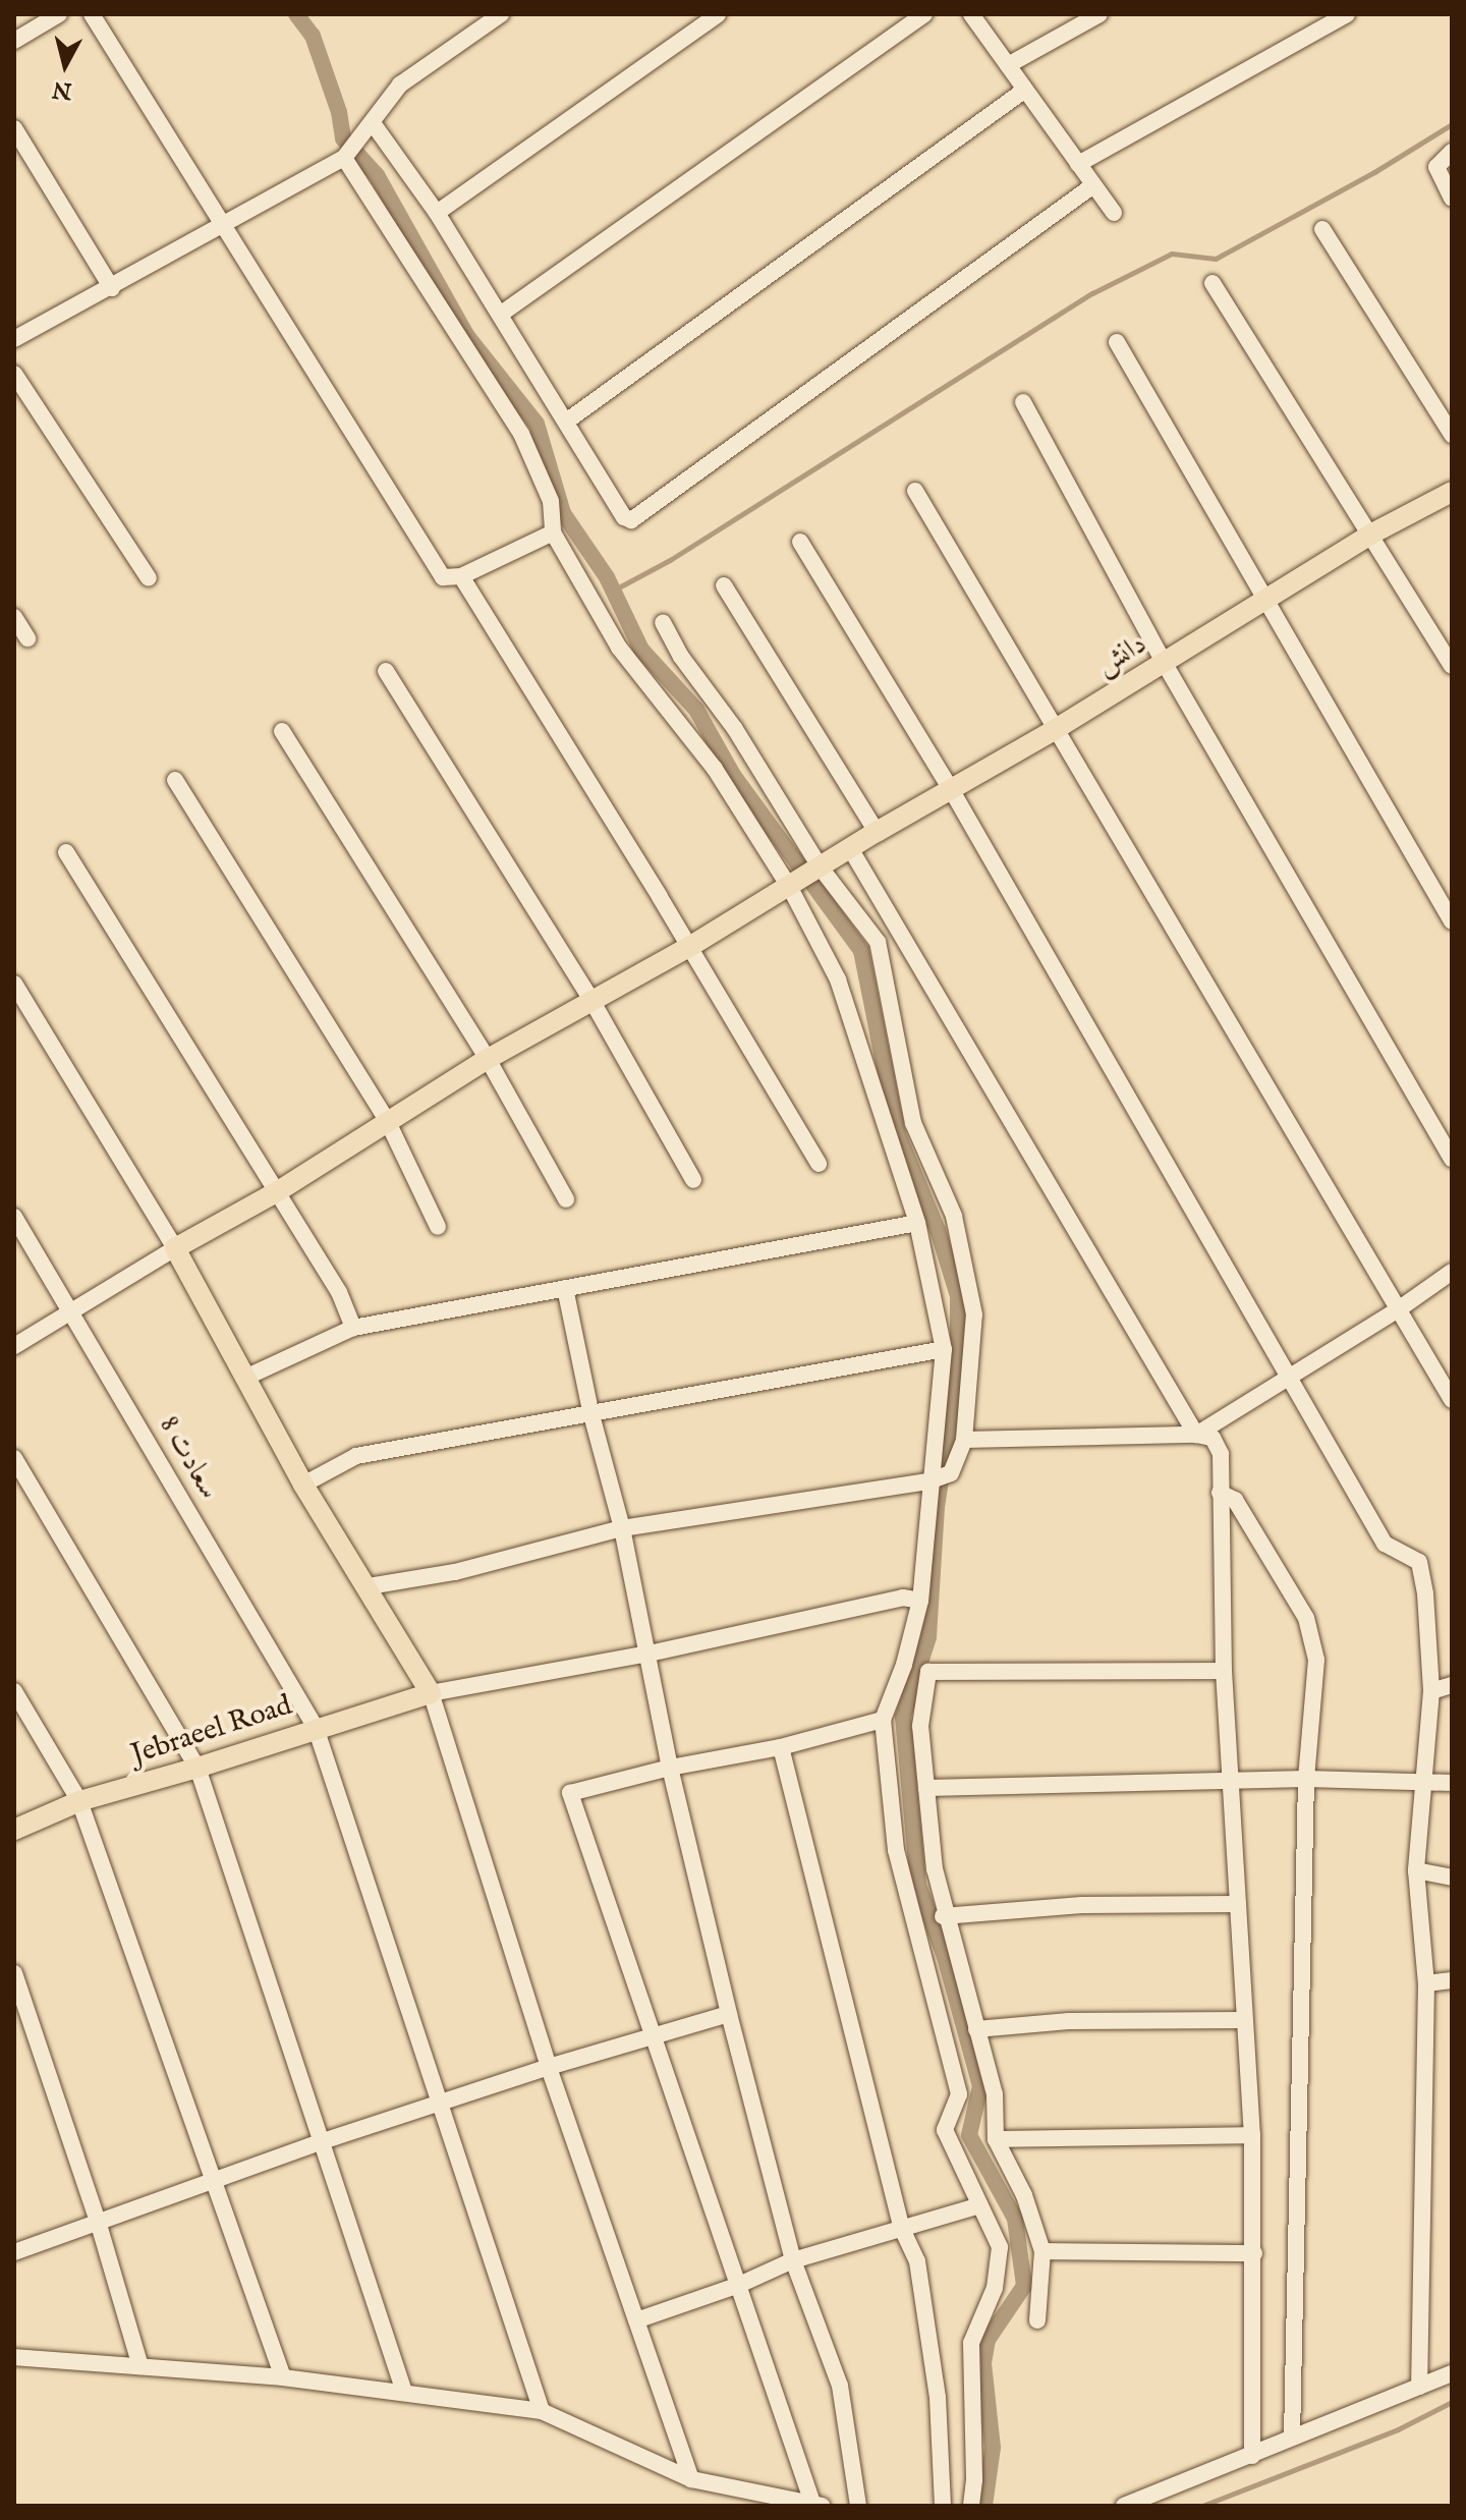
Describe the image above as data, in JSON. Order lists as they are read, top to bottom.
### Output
{
  "streets": {
    "main road": ["دانش", "Jebraeel Road"],
    "street": ["سعادت 8"]
  },
  "crossings": [
    ["سعادت 8", "Jebraeel Road"]
  ],
  "north": "bottom"
}
